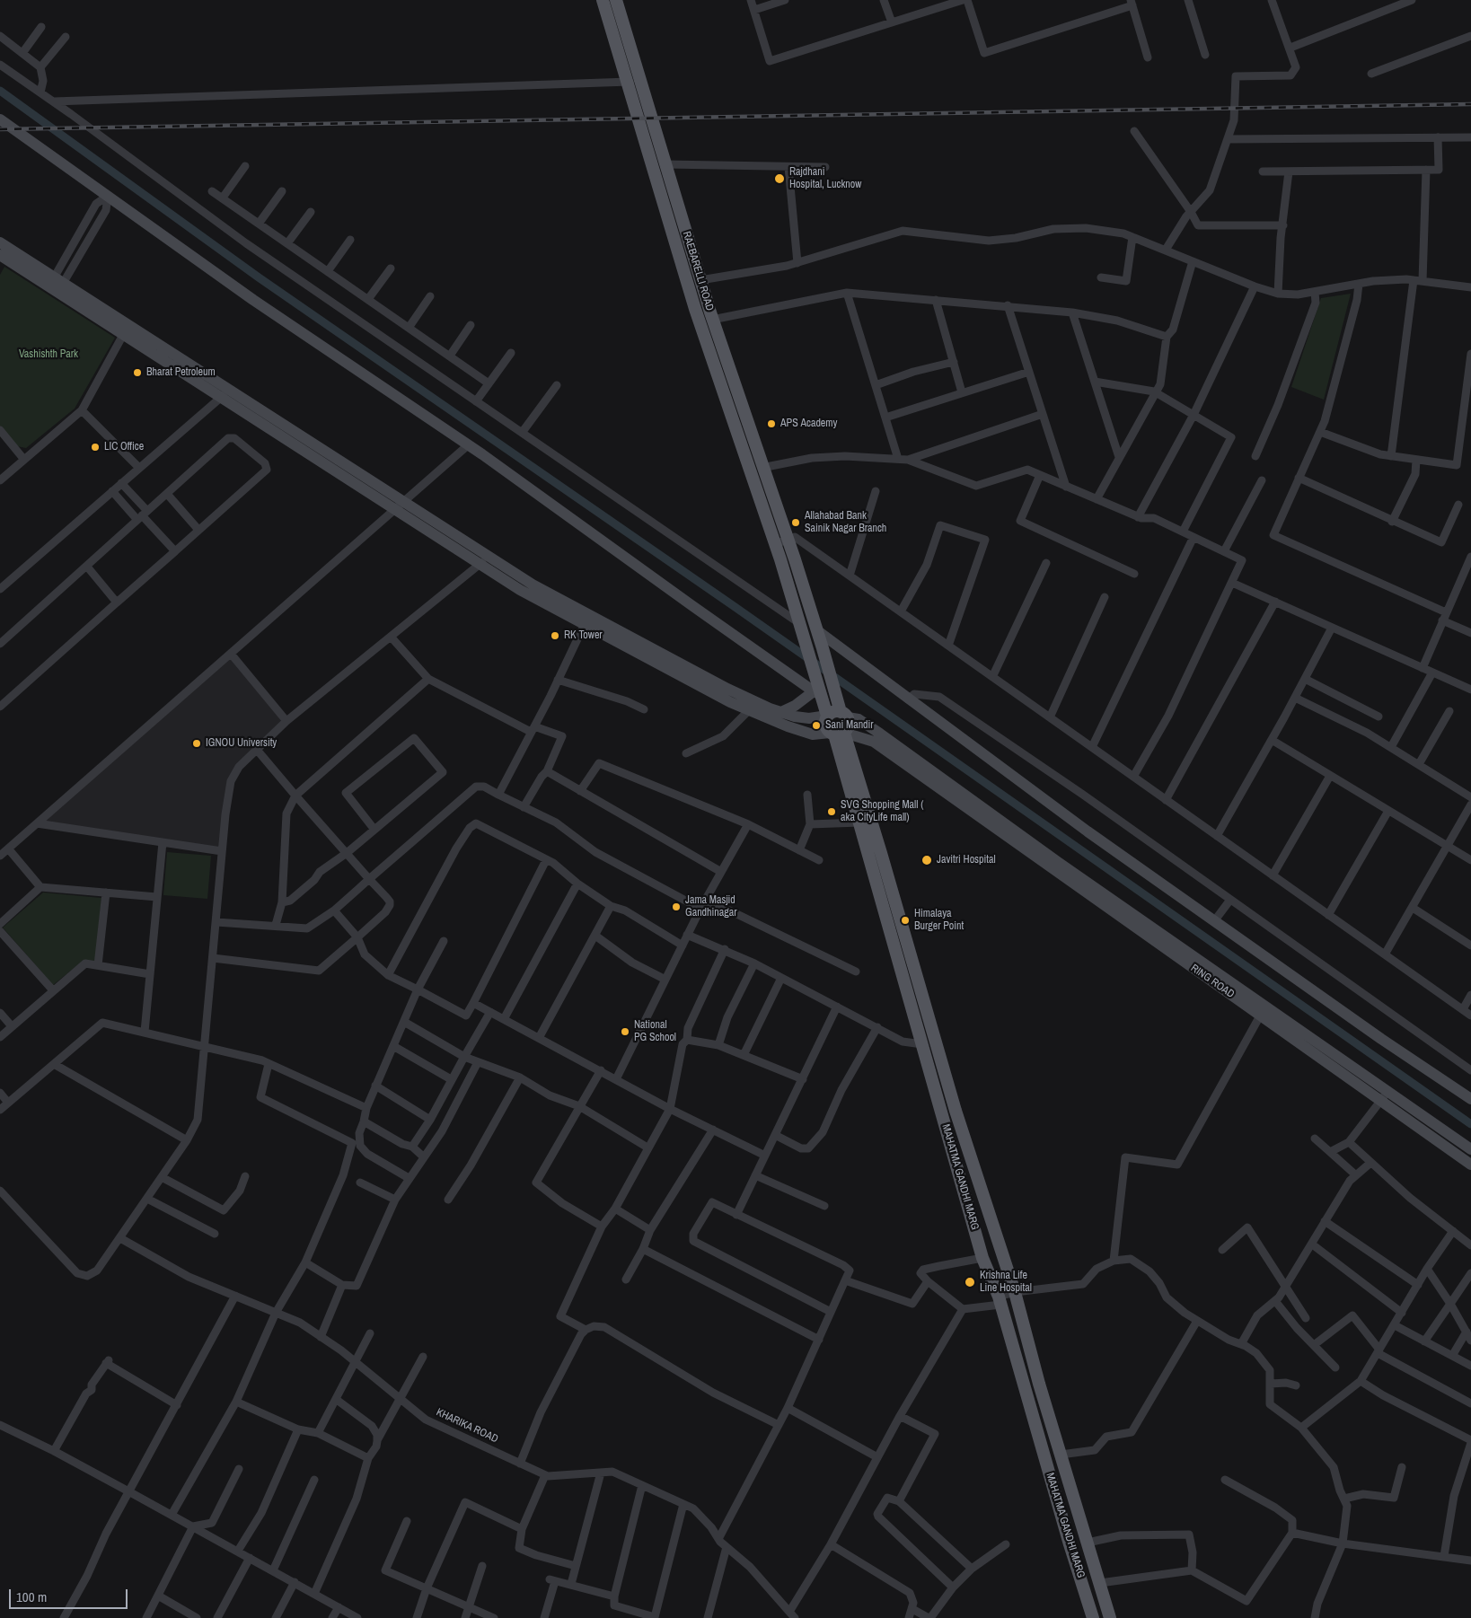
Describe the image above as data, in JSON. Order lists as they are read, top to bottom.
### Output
{
  "streets": {
    "main road": ["RAEBARELLI ROAD", "MAHATMA GANDHI MARG"],
    "street": ["RING ROAD", "KHARIKA ROAD"]
  },
  "crossings": [
    ["RING ROAD", "MAHATMA GANDHI MARG"]
  ],
  "parks": ["Vashishth Park"],
  "places": [
    "Rajdhani Hospital, Lucknow",
    "Bharat Petroleum",
    "APS Academy",
    "LIC Office",
    "Allahabad Bank Sainik Nagar Branch",
    "RK Tower",
    "Sani Mandir",
    "IGNOU University",
    "SVG Shopping Mall ( aka CityLife mall)",
    "Javitri Hospital",
    "Jama Masjid Gandhinagar",
    "Himalaya Burger Point",
    "National PG School",
    "Krishna Life Line Hospital"
  ],
  "scale_bar": "100 m"
}
